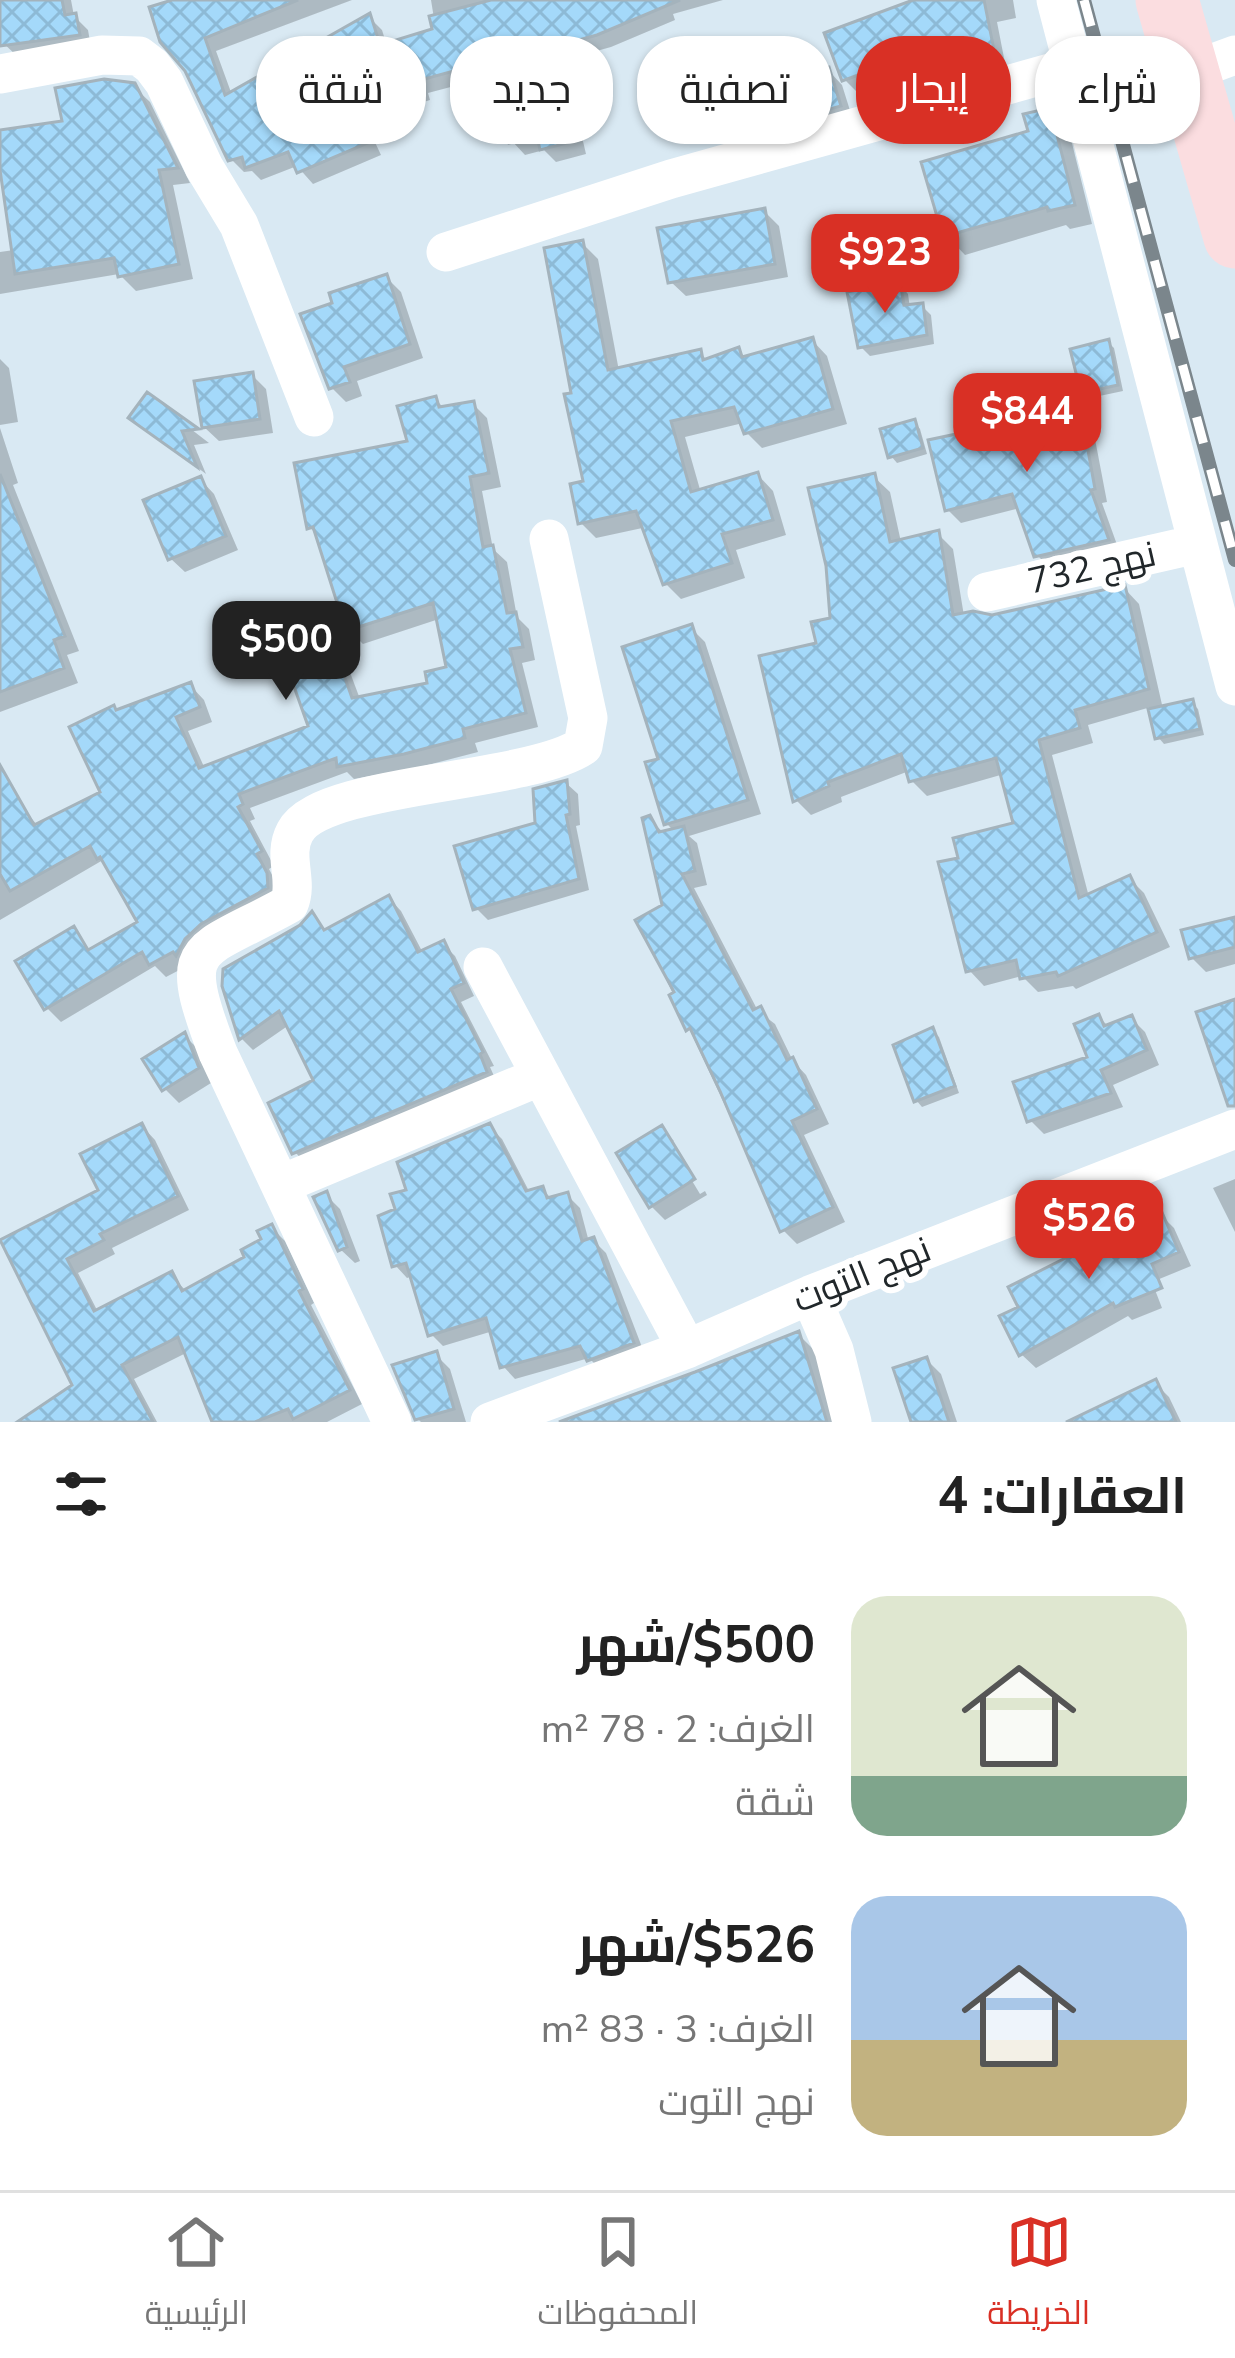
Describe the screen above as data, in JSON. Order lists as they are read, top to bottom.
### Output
{
  "streets": {
    "street": ["نهج 732", "نهج التوت"]
  },
  "page": {
    "chip": [
      "شراء",
      "إيجار",
      "تصفية",
      "جديد",
      "شقة"
    ],
    "price": [
      "$923",
      "$844",
      "$500",
      "$526"
    ],
    "heading": "العقارات: 4",
    "list": [
      {
        "name": "$500/شهر",
        "note": "الغرف: 2 · 78 m² · شقة"
      },
      {
        "name": "$526/شهر",
        "note": "الغرف: 3 · 83 m² · نهج التوت"
      }
    ],
    "tabs": ["الخريطة", "المحفوظات", "الرئيسية"]
  }
}
